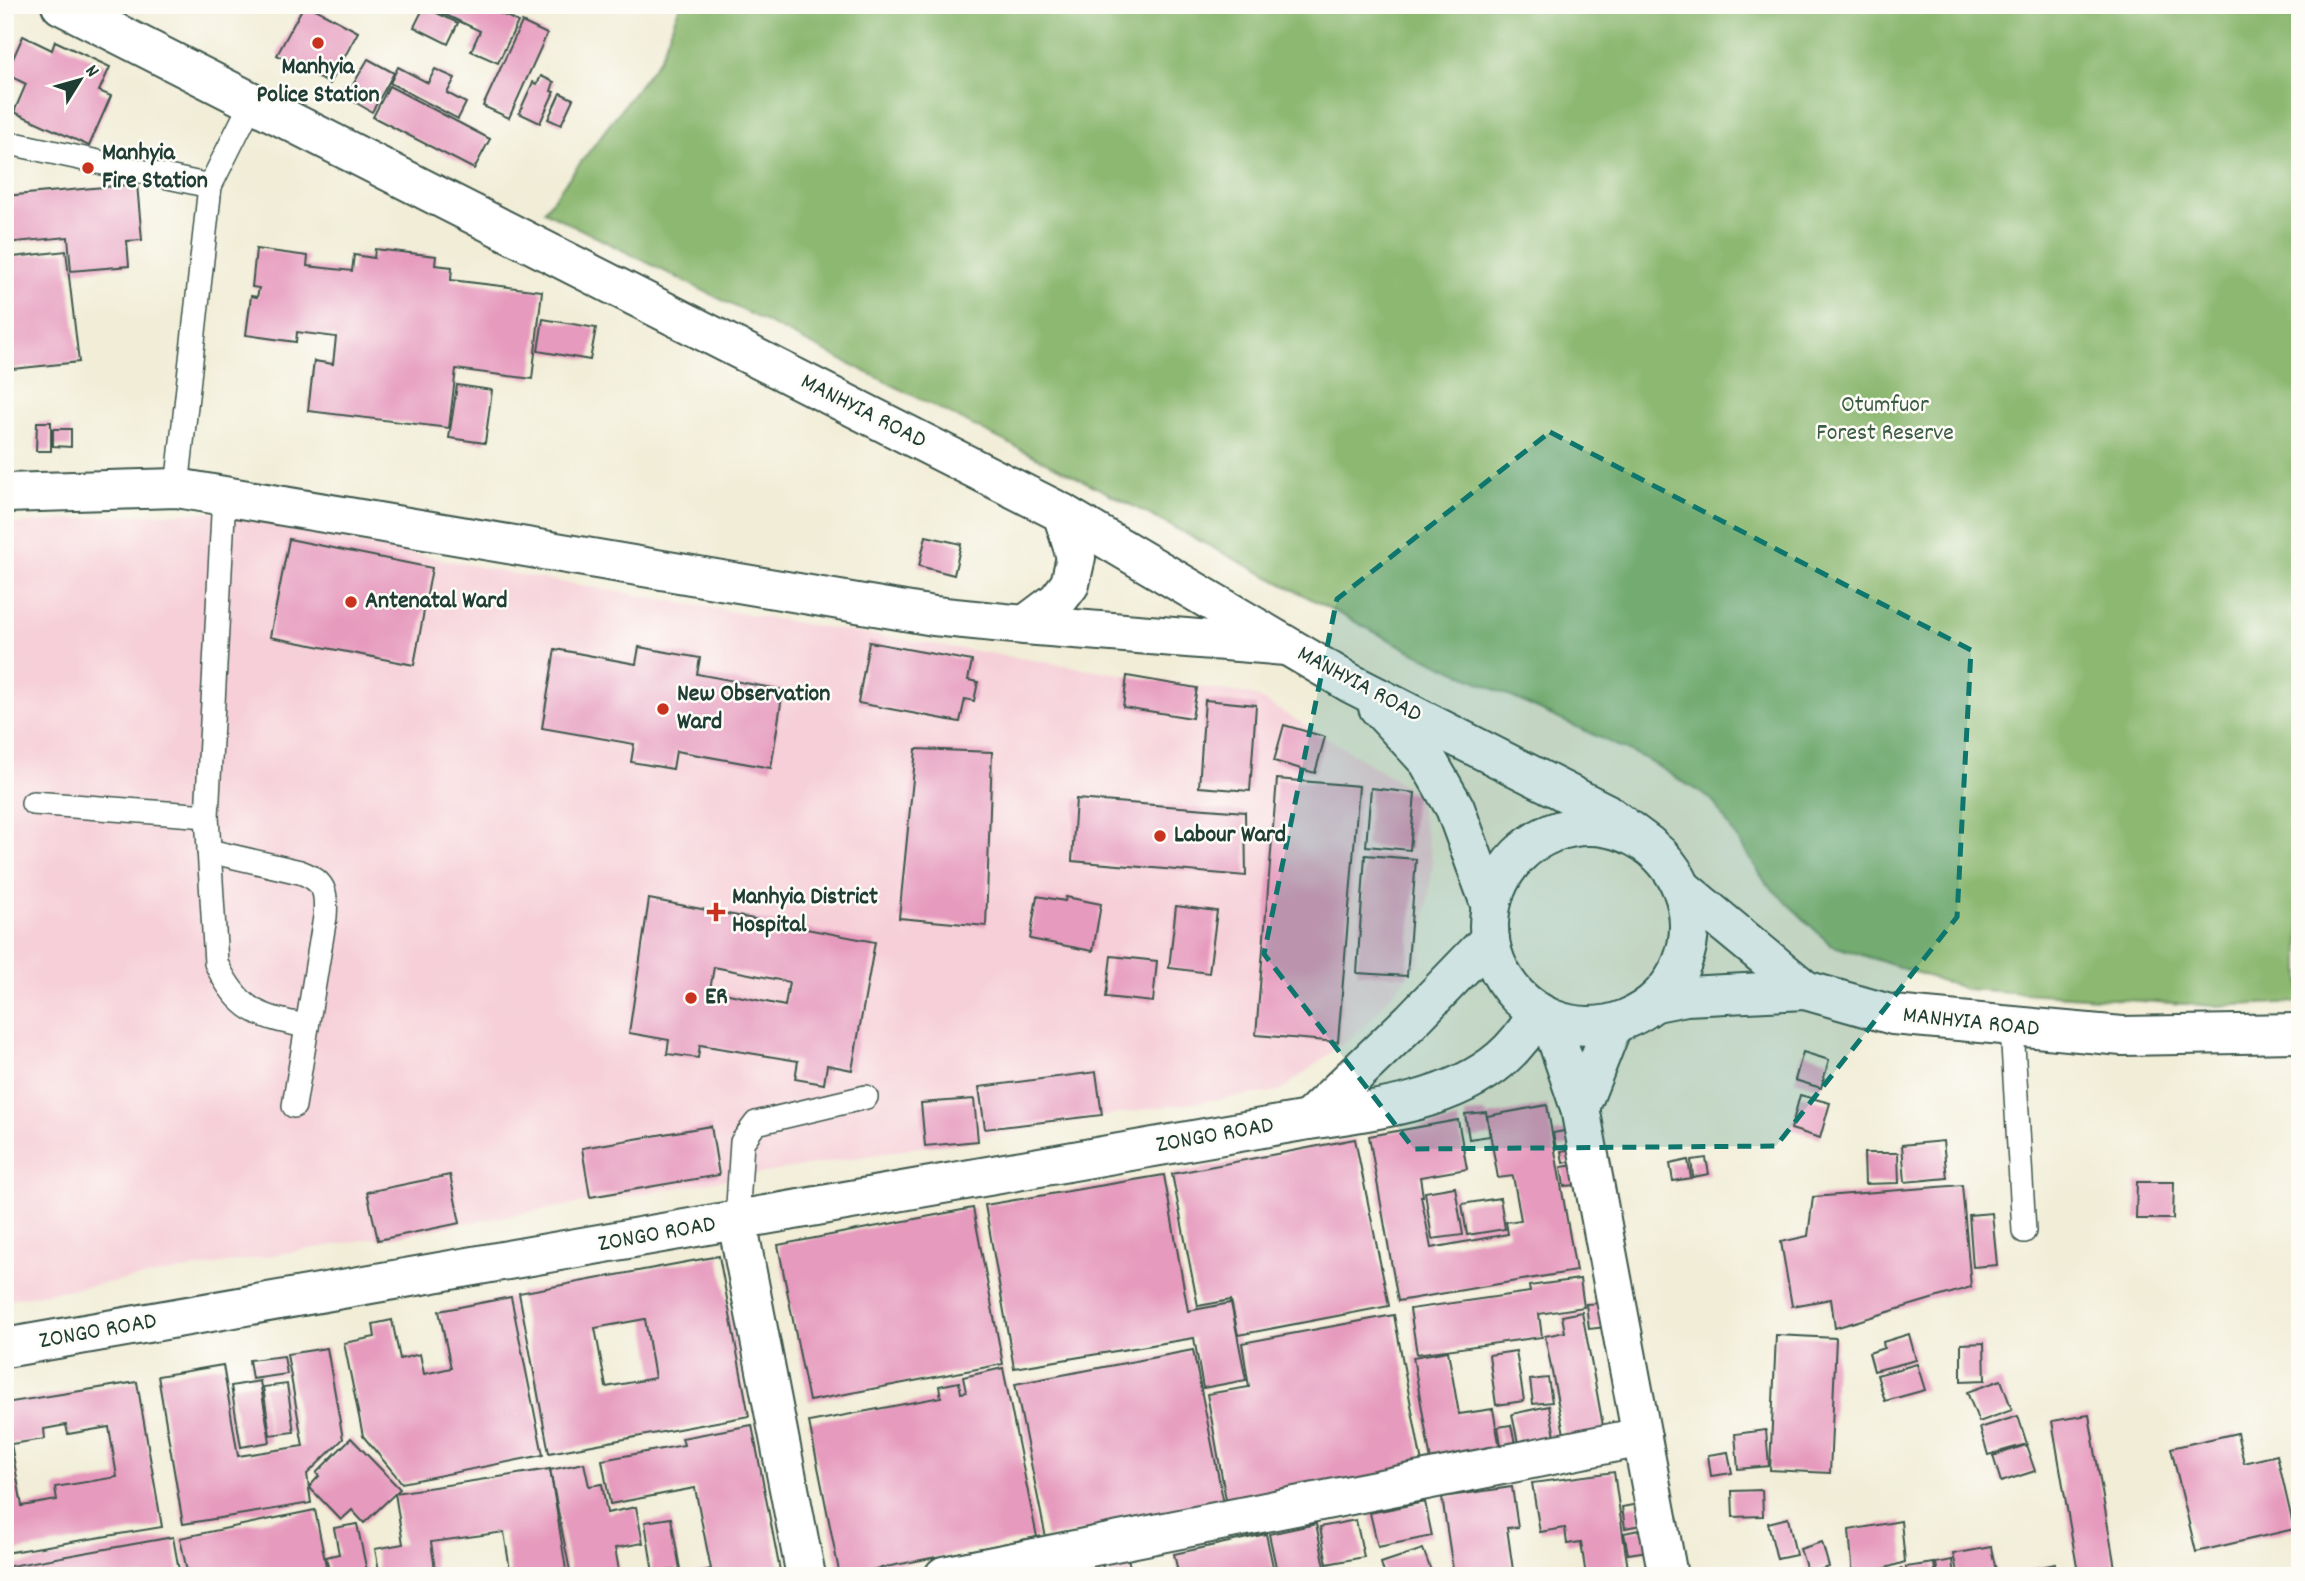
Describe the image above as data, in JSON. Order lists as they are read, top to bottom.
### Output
{
  "streets": {
    "street": ["MANHYIA ROAD", "ZONGO ROAD"]
  },
  "crossings": [
    ["MANHYIA ROAD", "ZONGO ROAD"]
  ],
  "parks": ["Otumfuor Forest Reserve"],
  "places": {
    "other": [
      "Manhyia Police Station",
      "Manhyia Fire Station",
      "Antenatal Ward",
      "New Observation Ward",
      "Labour Ward",
      "ER"
    ],
    "health": ["Manhyia District Hospital"]
  },
  "north": "top right"
}
